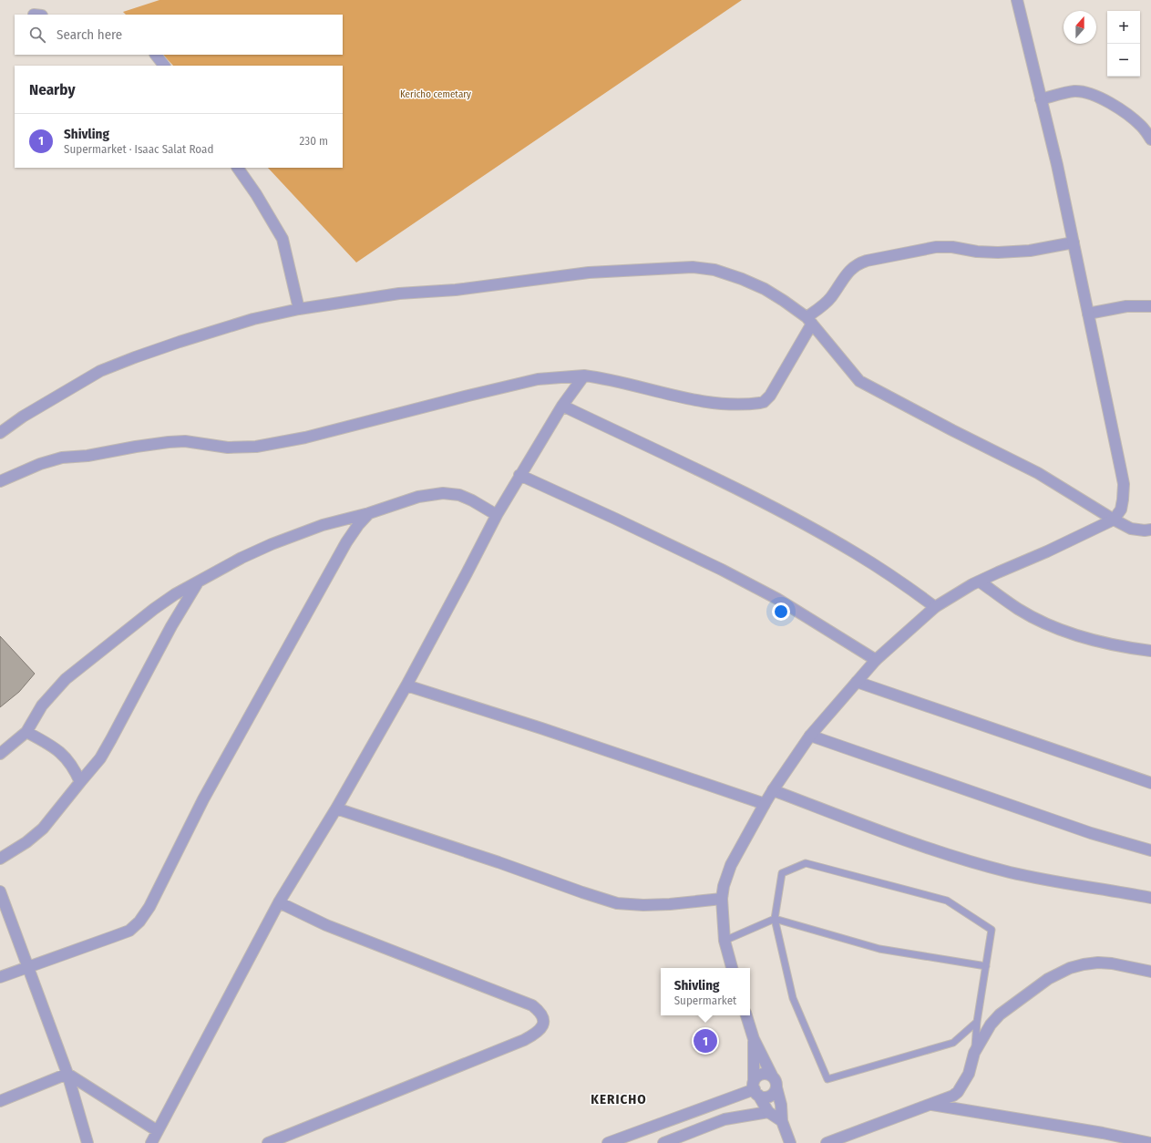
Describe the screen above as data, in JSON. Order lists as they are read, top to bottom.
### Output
{
  "districts": ["KERICHO"],
  "parks": ["Kericho cemetary"],
  "north": "top",
  "page": {
    "map_buttons": ["+", "−"],
    "search": "Search here",
    "heading": "Nearby",
    "list": [
      {
        "mark": "1",
        "name": "Shivling",
        "note": "Supermarket · Isaac Salat Road",
        "value": "230 m"
      }
    ],
    "popup": ["Shivling", "Supermarket"],
    "pins": "1"
  }
}
